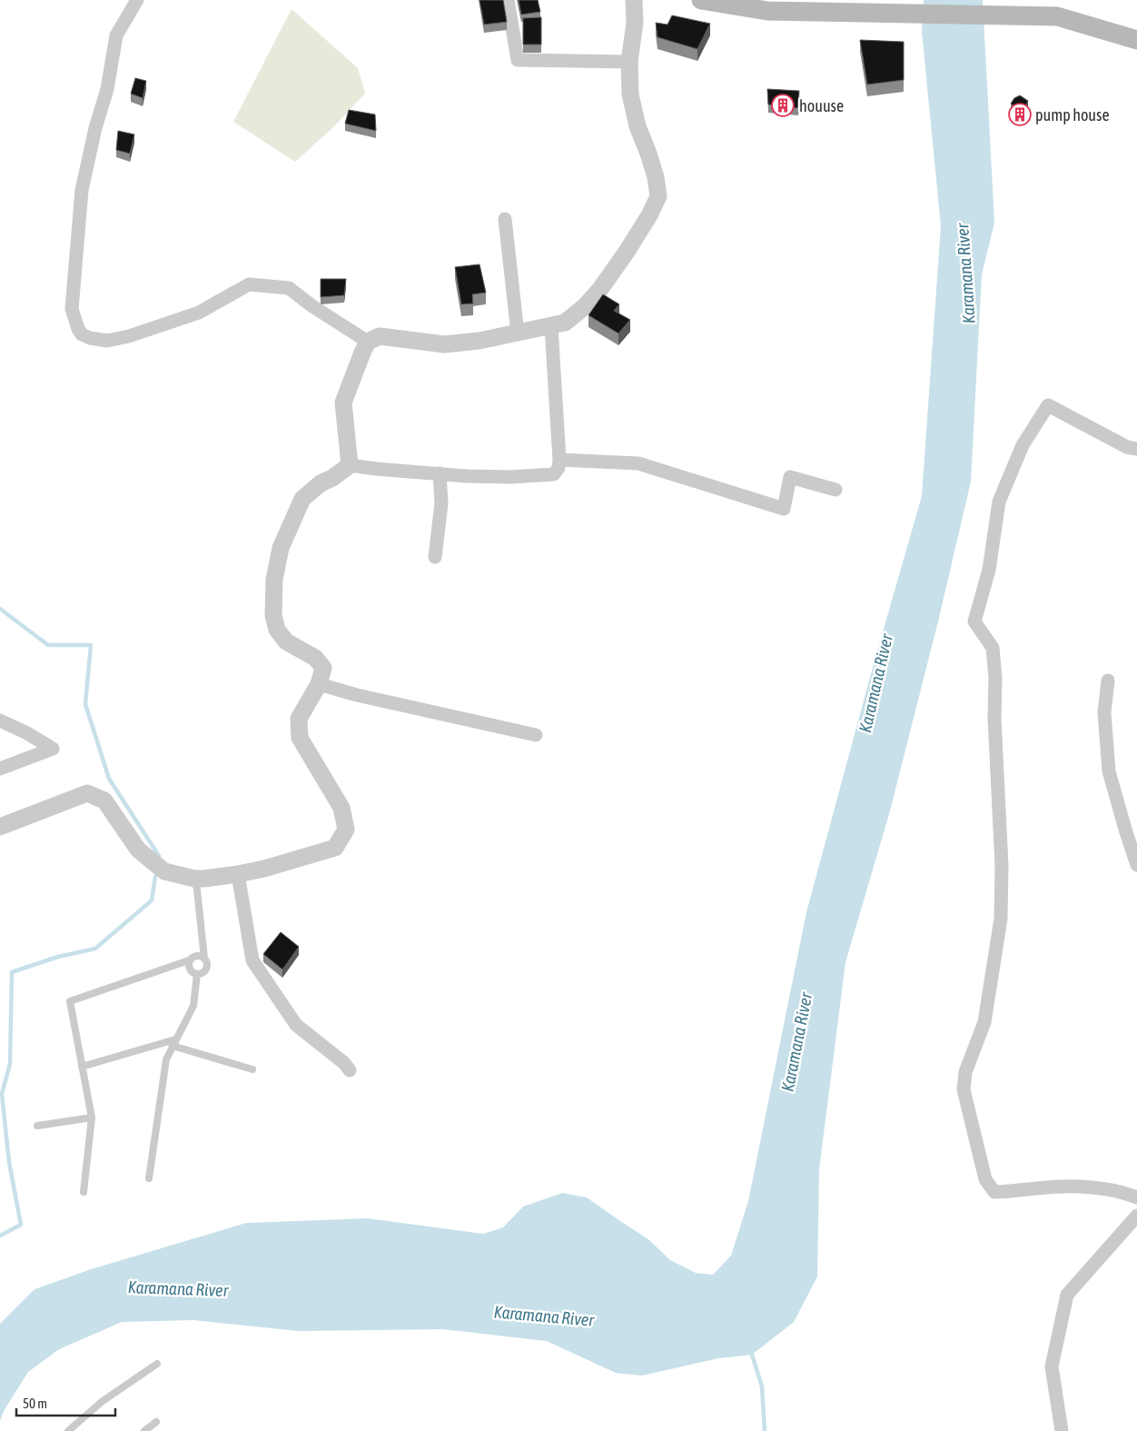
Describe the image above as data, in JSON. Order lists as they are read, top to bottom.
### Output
{
  "water": ["Karamana River"],
  "places": {
    "building": ["houuse", "pump house"]
  },
  "scale_bar": "50 m"
}
